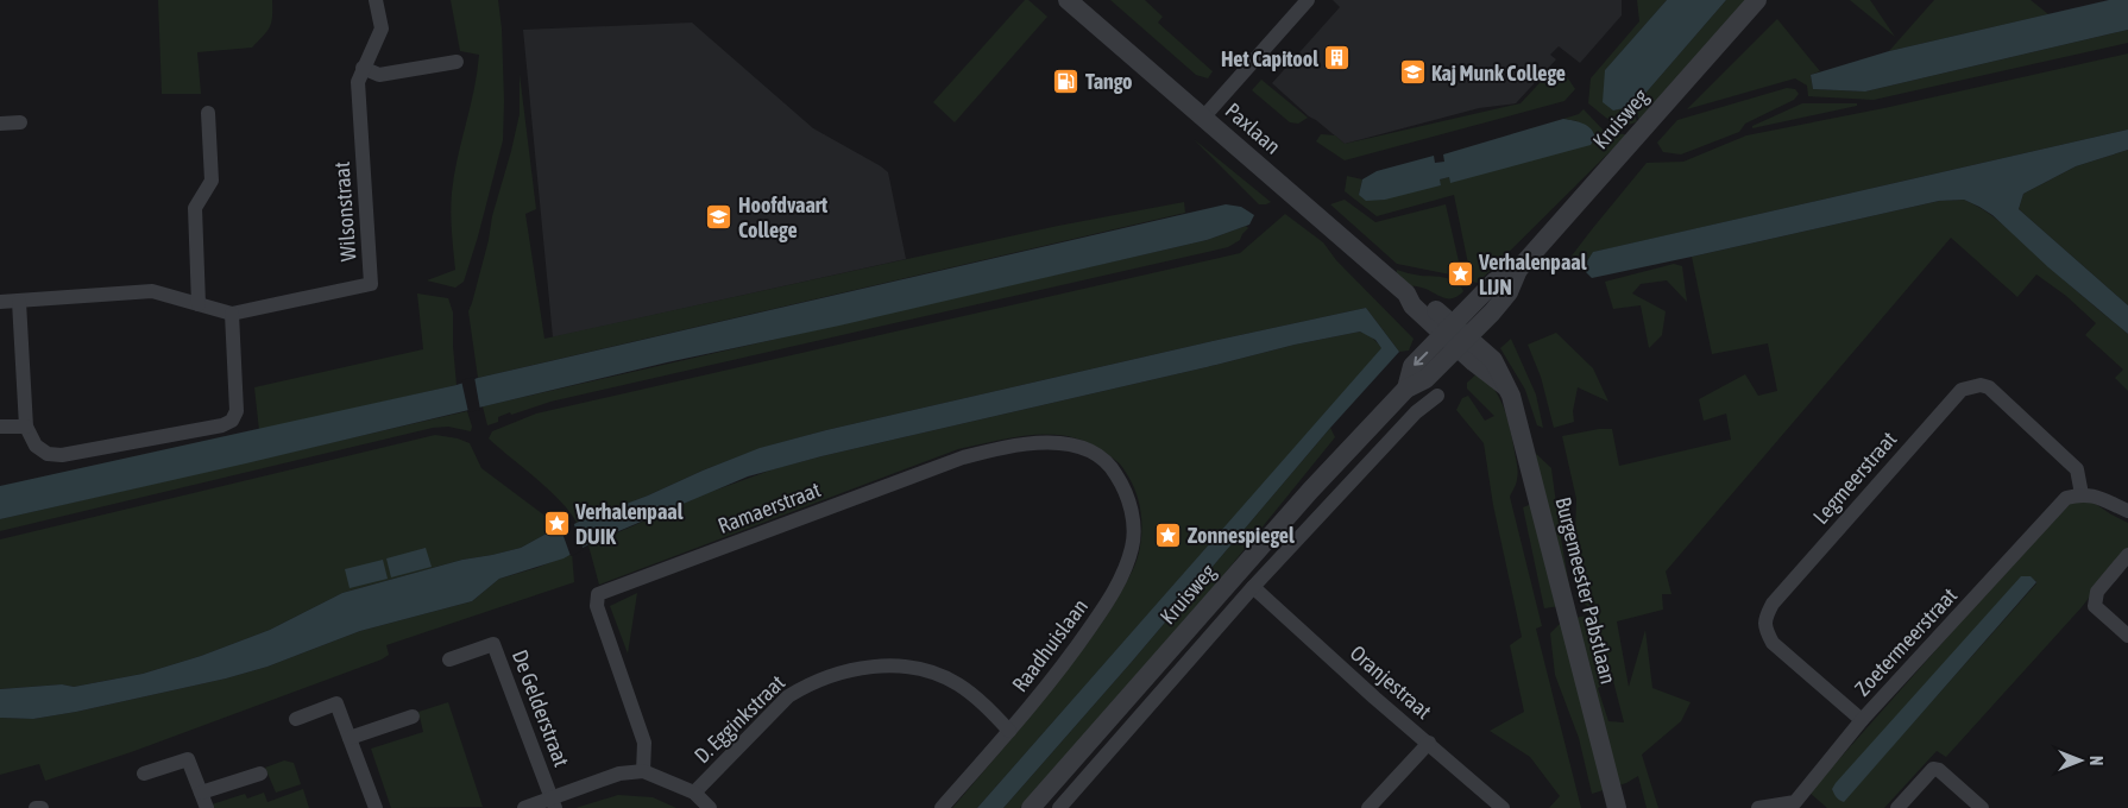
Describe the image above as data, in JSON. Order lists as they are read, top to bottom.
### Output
{
  "streets": {
    "street": [
      "Kruisweg",
      "Paxlaan",
      "Wilsonstraat",
      "Legmeerstraat",
      "Ramaerstraat",
      "Burgemeester Pabstlaan",
      "Zoetermeerstraat",
      "Raadhuislaan",
      "Oranjestraat",
      "De Gelderstraat",
      "D. Egginkstraat"
    ]
  },
  "crossings": [
    ["Kruisweg", "Paxlaan"],
    ["Kruisweg", "Burgemeester Pabstlaan"],
    ["Paxlaan", "Burgemeester Pabstlaan"],
    ["Legmeerstraat", "Zoetermeerstraat"],
    ["Ramaerstraat", "Raadhuislaan"],
    ["Raadhuislaan", "D. Egginkstraat"]
  ],
  "places": {
    "building": ["Het Capitool"],
    "school or university": ["Kaj Munk College", "Hoofdvaart College"],
    "fuel station": ["Tango"],
    "place": ["Verhalenpaal LIJN", "Verhalenpaal DUIK", "Zonnespiegel"]
  },
  "north": "right"
}
